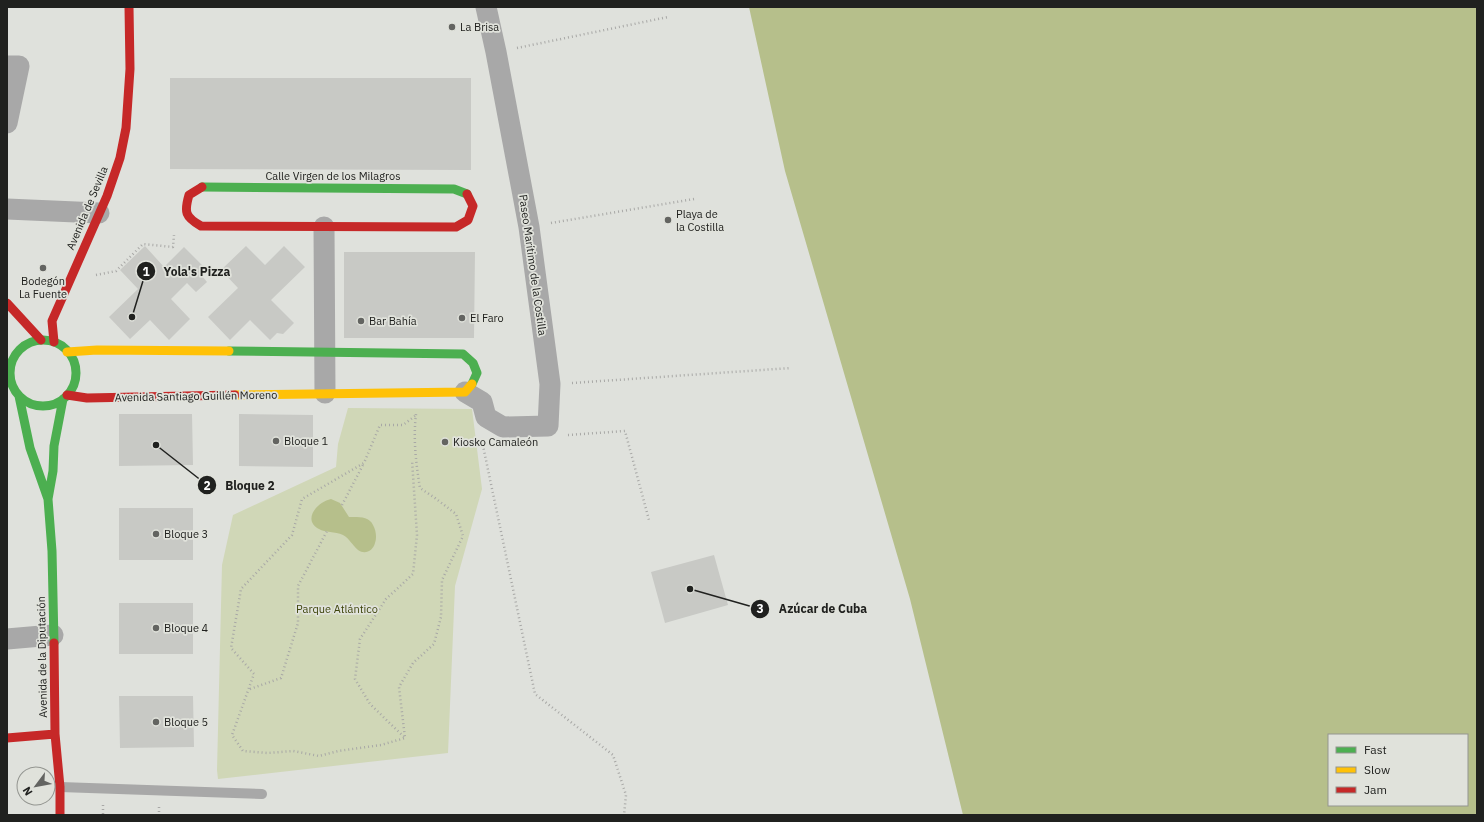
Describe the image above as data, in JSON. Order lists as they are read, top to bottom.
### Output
{
  "streets": {
    "street": [
      "Calle Virgen de los Milagros",
      "Avenida de Sevilla",
      "Paseo Marítimo de la Costilla",
      "Avenida Santiago Guillén Moreno",
      "Avenida de la Diputación"
    ]
  },
  "crossings": [
    ["Avenida de Sevilla", "Avenida Santiago Guillén Moreno"],
    ["Avenida de Sevilla", "Avenida de la Diputación"],
    ["Avenida Santiago Guillén Moreno", "Avenida de la Diputación"]
  ],
  "parks": ["Parque Atlántico"],
  "places": [
    "La Brisa",
    "Playa de la Costilla",
    "Bodegón La Fuente",
    "Yola's Pizza",
    "El Faro",
    "Bar Bahía",
    "Bloque 1",
    "Kiosko Camaleón",
    "Bloque 2",
    "Bloque 3",
    "Azúcar de Cuba",
    "Bloque 4",
    "Bloque 5"
  ],
  "legend": ["Fast", "Slow", "Jam"],
  "north": "bottom left"
}
